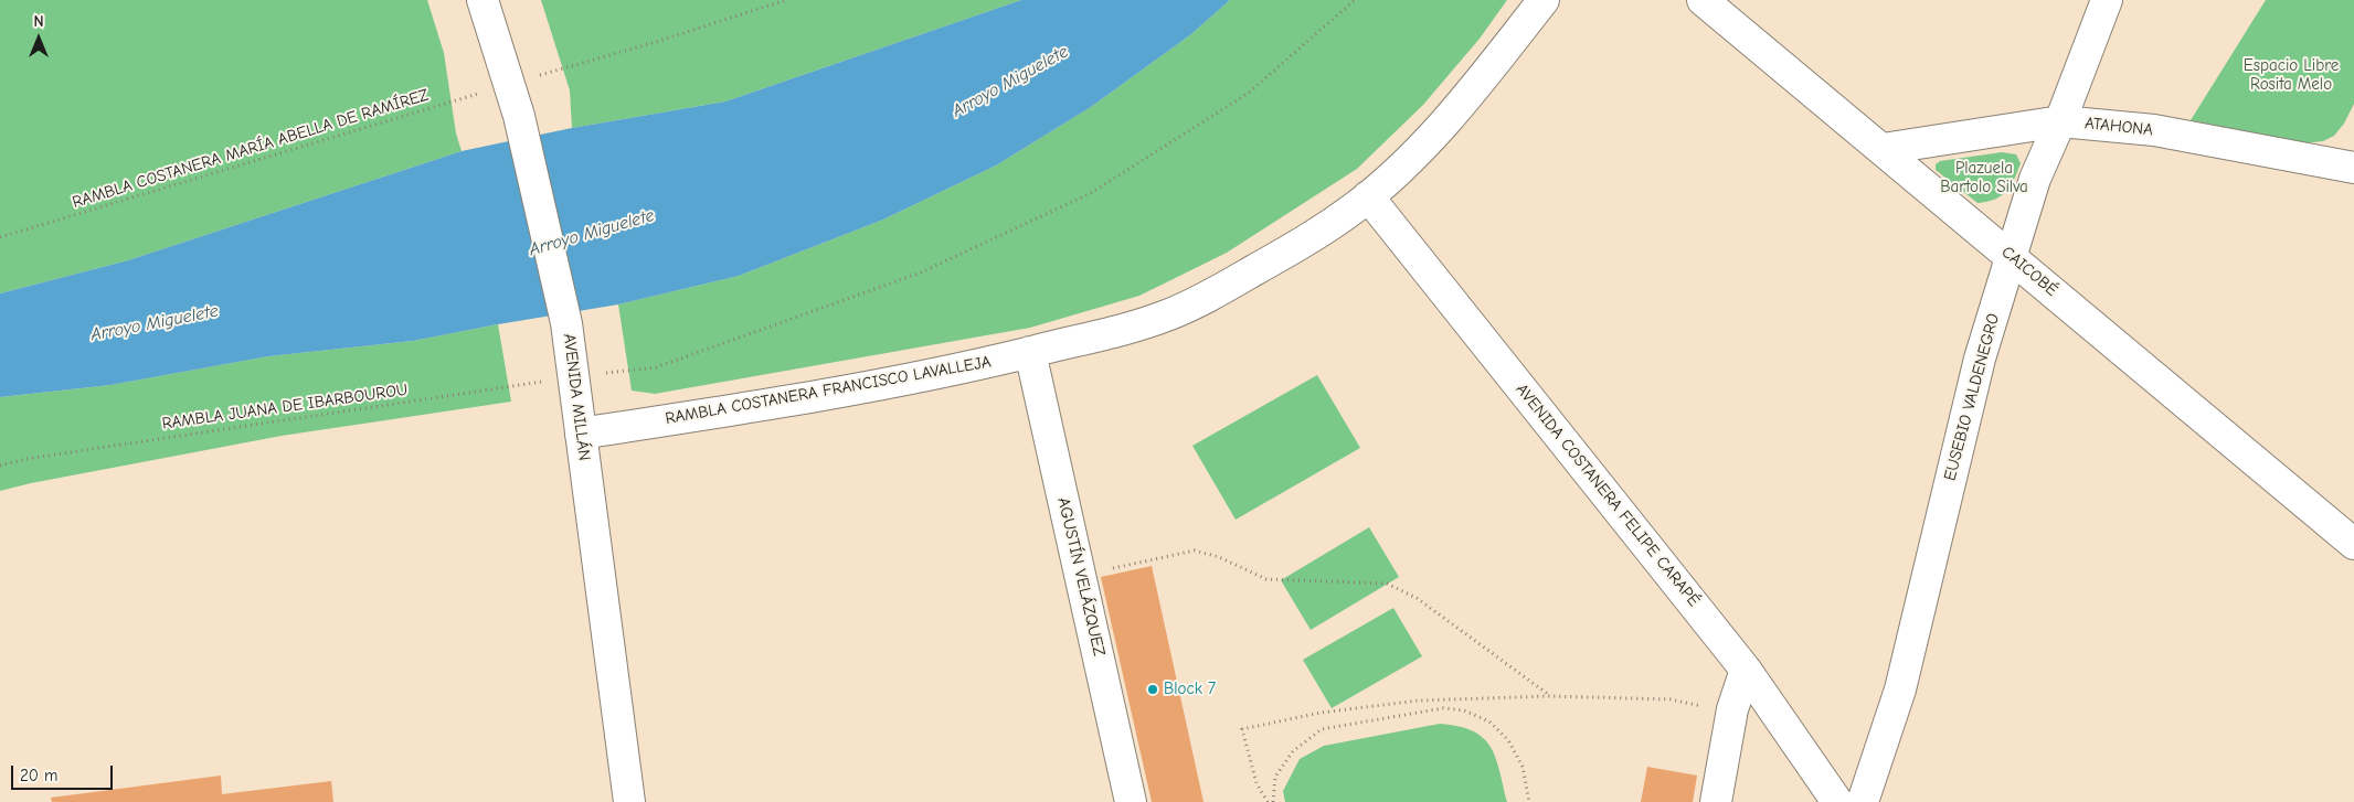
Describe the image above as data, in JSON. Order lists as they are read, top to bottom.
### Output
{
  "streets": {
    "street": [
      "ATAHONA",
      "CAICOBÉ",
      "RAMBLA COSTANERA FRANCISCO LAVALLEJA",
      "AVENIDA MILLÁN",
      "EUSEBIO VALDENEGRO",
      "AVENIDA COSTANERA FELIPE CARAPÉ",
      "AGUSTÍN VELÁZQUEZ"
    ],
    "path": ["RAMBLA COSTANERA MARÍA ABELLA DE RAMÍREZ", "RAMBLA JUANA DE IBARBOUROU"]
  },
  "crossings": [
    ["ATAHONA", "CAICOBÉ"],
    ["ATAHONA", "EUSEBIO VALDENEGRO"],
    ["RAMBLA COSTANERA MARÍA ABELLA DE RAMÍREZ", "AVENIDA MILLÁN"],
    ["CAICOBÉ", "EUSEBIO VALDENEGRO"],
    ["RAMBLA COSTANERA FRANCISCO LAVALLEJA", "AVENIDA MILLÁN"],
    ["RAMBLA COSTANERA FRANCISCO LAVALLEJA", "AVENIDA COSTANERA FELIPE CARAPÉ"],
    ["RAMBLA COSTANERA FRANCISCO LAVALLEJA", "AGUSTÍN VELÁZQUEZ"],
    ["AVENIDA MILLÁN", "RAMBLA JUANA DE IBARBOUROU"]
  ],
  "water": ["Arroyo Miguelete"],
  "parks": ["Espacio Libre Rosita Melo", "Plazuela Bartolo Silva"],
  "places": ["Block 7"],
  "scale_bar": "20 m",
  "north": "top"
}
